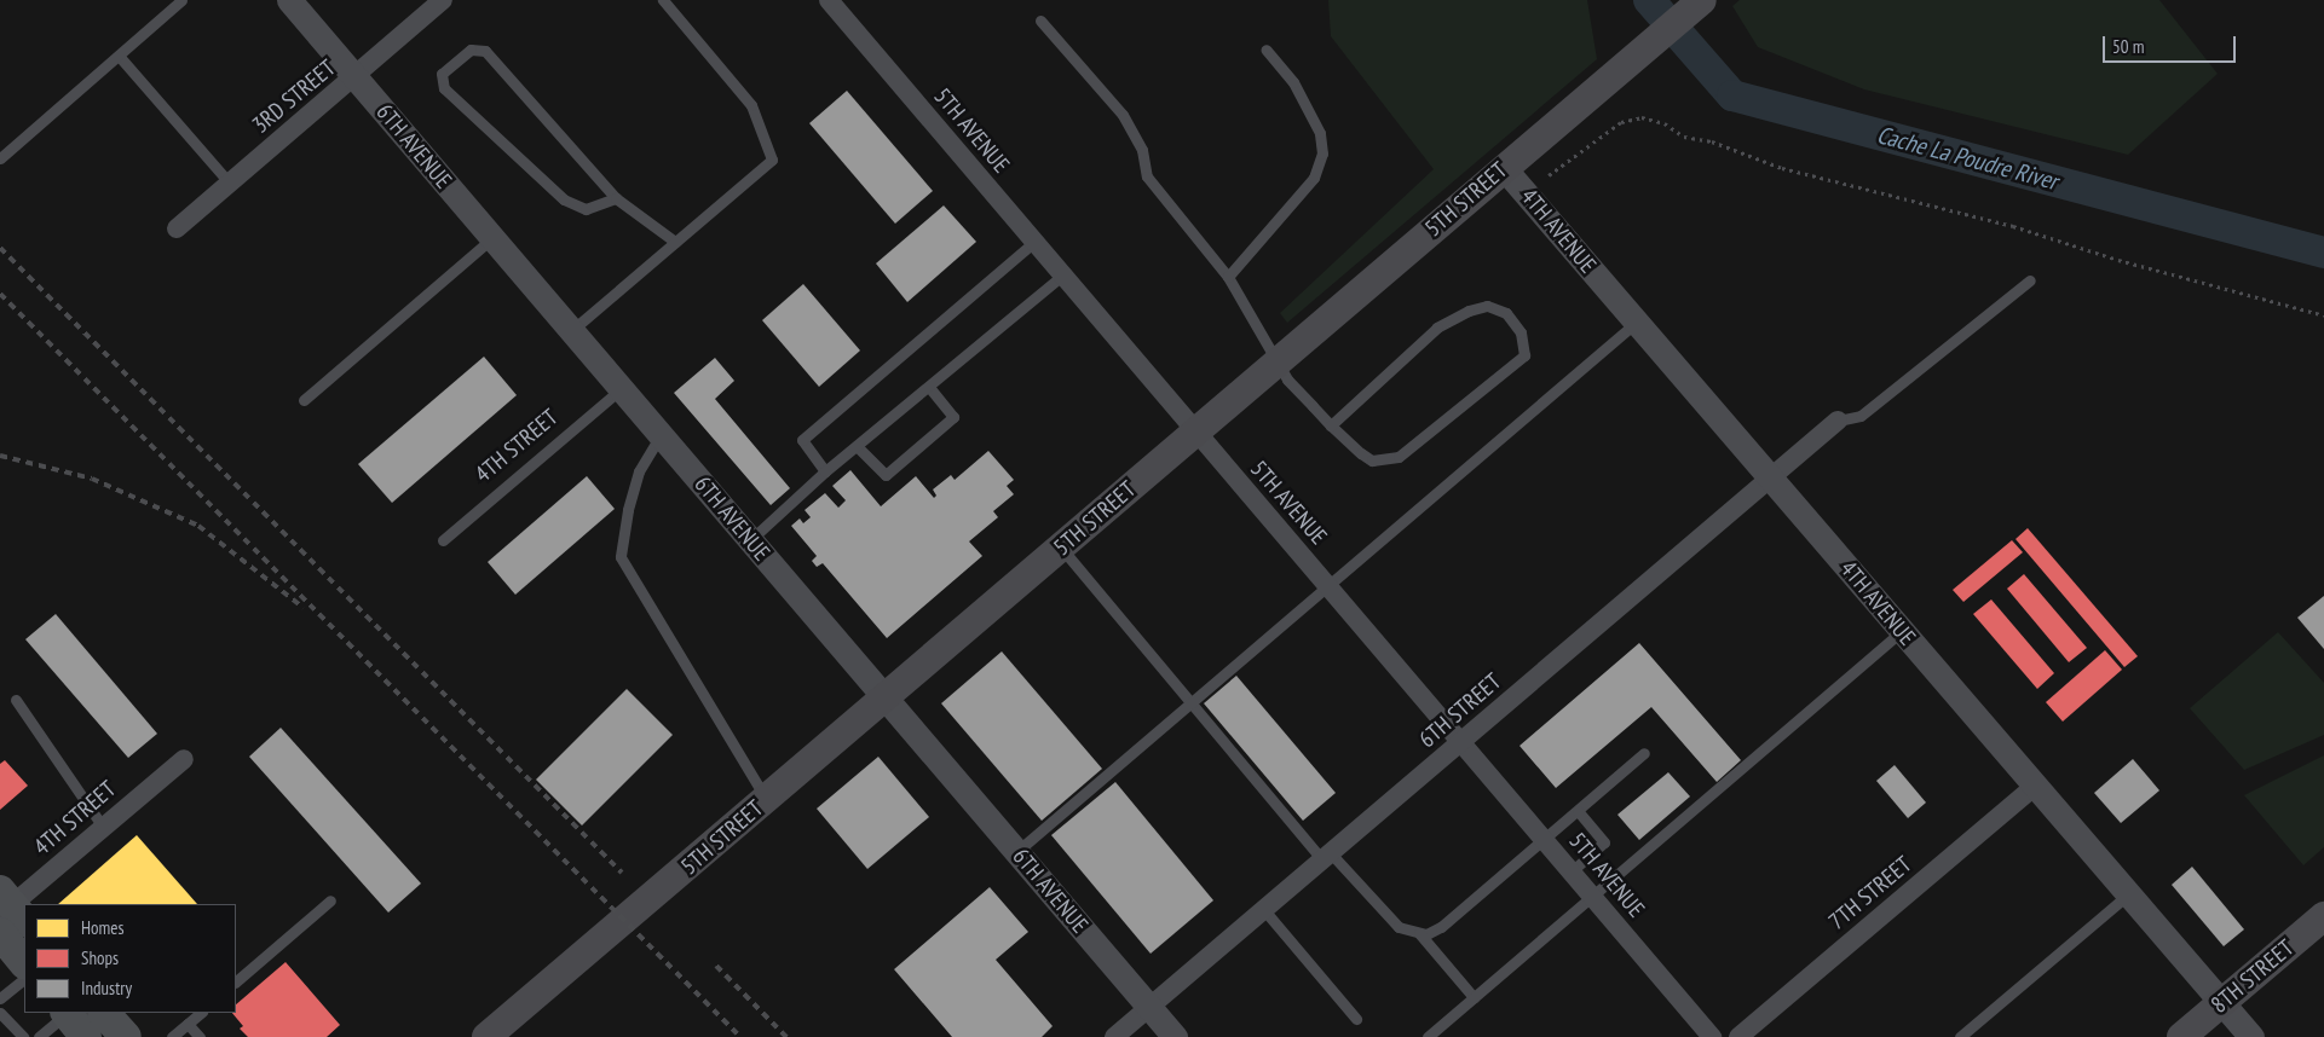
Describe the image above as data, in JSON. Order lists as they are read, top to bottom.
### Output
{
  "streets": {
    "main road": ["5TH STREET", "8TH STREET"],
    "street": [
      "3RD STREET",
      "5TH AVENUE",
      "6TH AVENUE",
      "4TH AVENUE",
      "4TH STREET",
      "6TH STREET",
      "7TH STREET"
    ]
  },
  "crossings": [
    ["3RD STREET", "6TH AVENUE"],
    ["5TH AVENUE", "5TH STREET"],
    ["5TH AVENUE", "6TH STREET"],
    ["6TH AVENUE", "5TH STREET"],
    ["6TH AVENUE", "4TH STREET"],
    ["6TH AVENUE", "6TH STREET"],
    ["5TH STREET", "4TH AVENUE"],
    ["4TH AVENUE", "6TH STREET"],
    ["4TH AVENUE", "7TH STREET"],
    ["4TH AVENUE", "8TH STREET"]
  ],
  "water": ["Cache La Poudre River"],
  "legend": ["Homes", "Shops", "Industry"],
  "scale_bar": "50 m"
}
